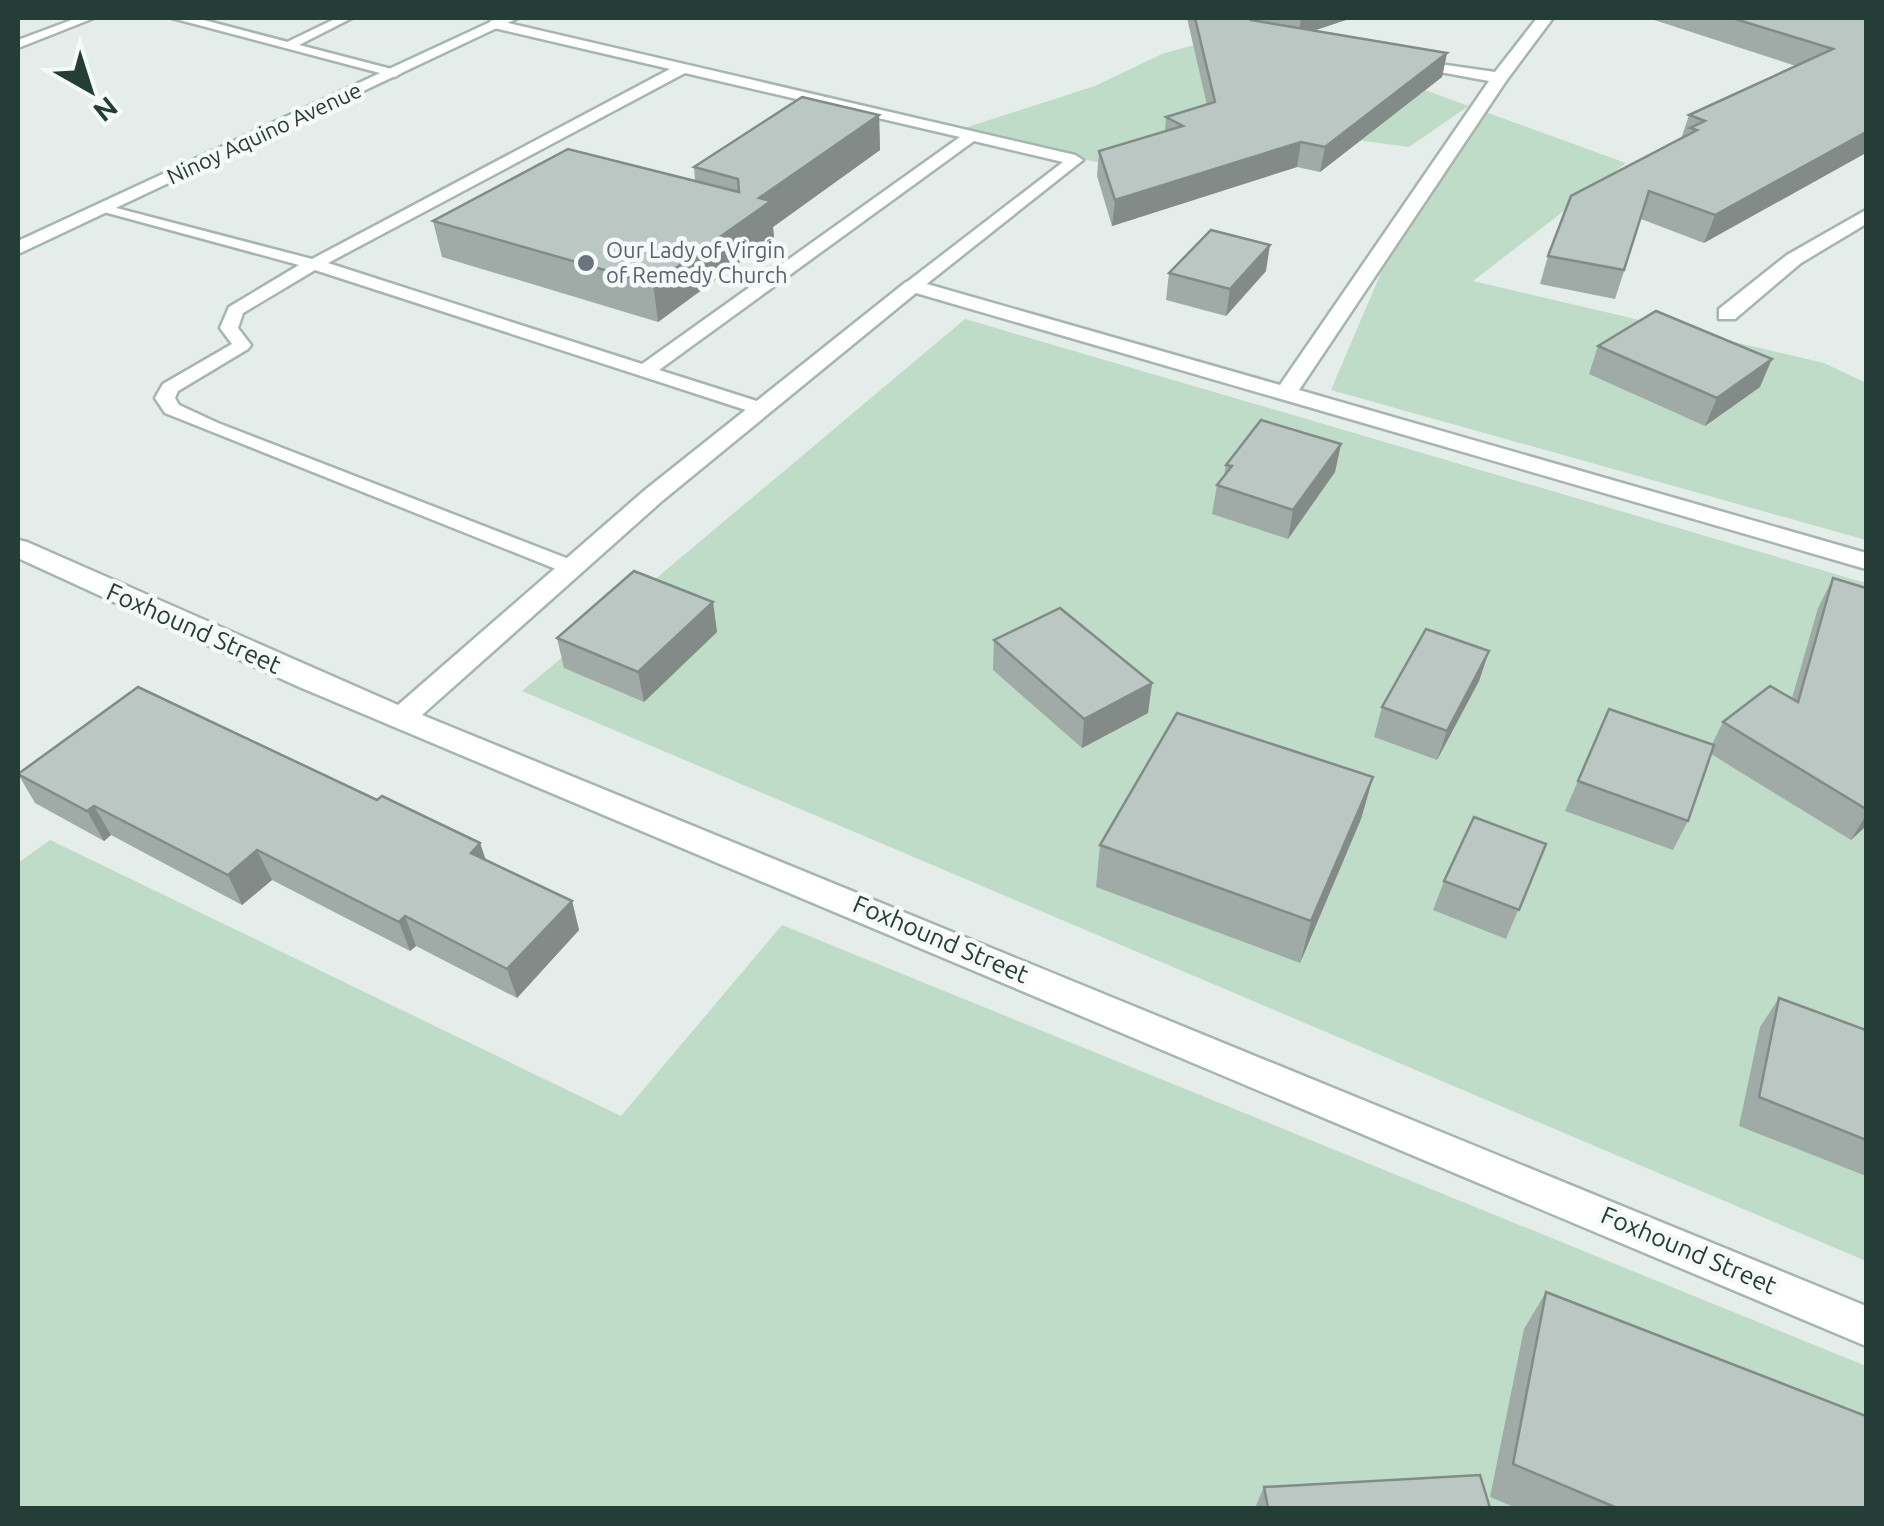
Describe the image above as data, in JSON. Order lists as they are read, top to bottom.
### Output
{
  "streets": {
    "street": ["Ninoy Aquino Avenue", "Foxhound Street"]
  },
  "places": ["Our Lady of Virgin of Remedy Church"],
  "north": "bottom right"
}
